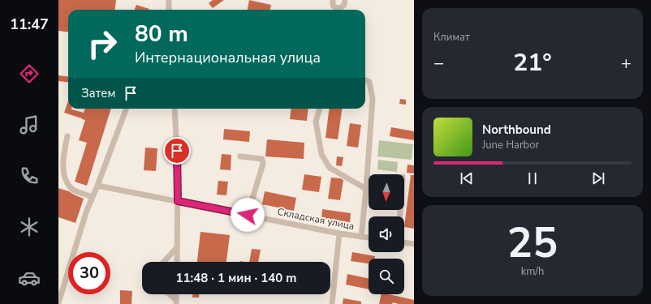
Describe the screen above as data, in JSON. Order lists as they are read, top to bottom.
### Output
{
  "streets": {
    "street": ["Складская улица"]
  },
  "north": "bottom",
  "page": {
    "tabs": "11:47",
    "tile": [
      "Климат",
      ["25", "km/h"]
    ],
    "turn": ["80 m", "Интернациональная улица"],
    "heat": ["−", "21°", "+"],
    "then": "Затем",
    "song": ["Northbound", "June Harbor"],
    "limit": "30",
    "trip": "11:48 · 1 мин · 140 m"
  }
}
